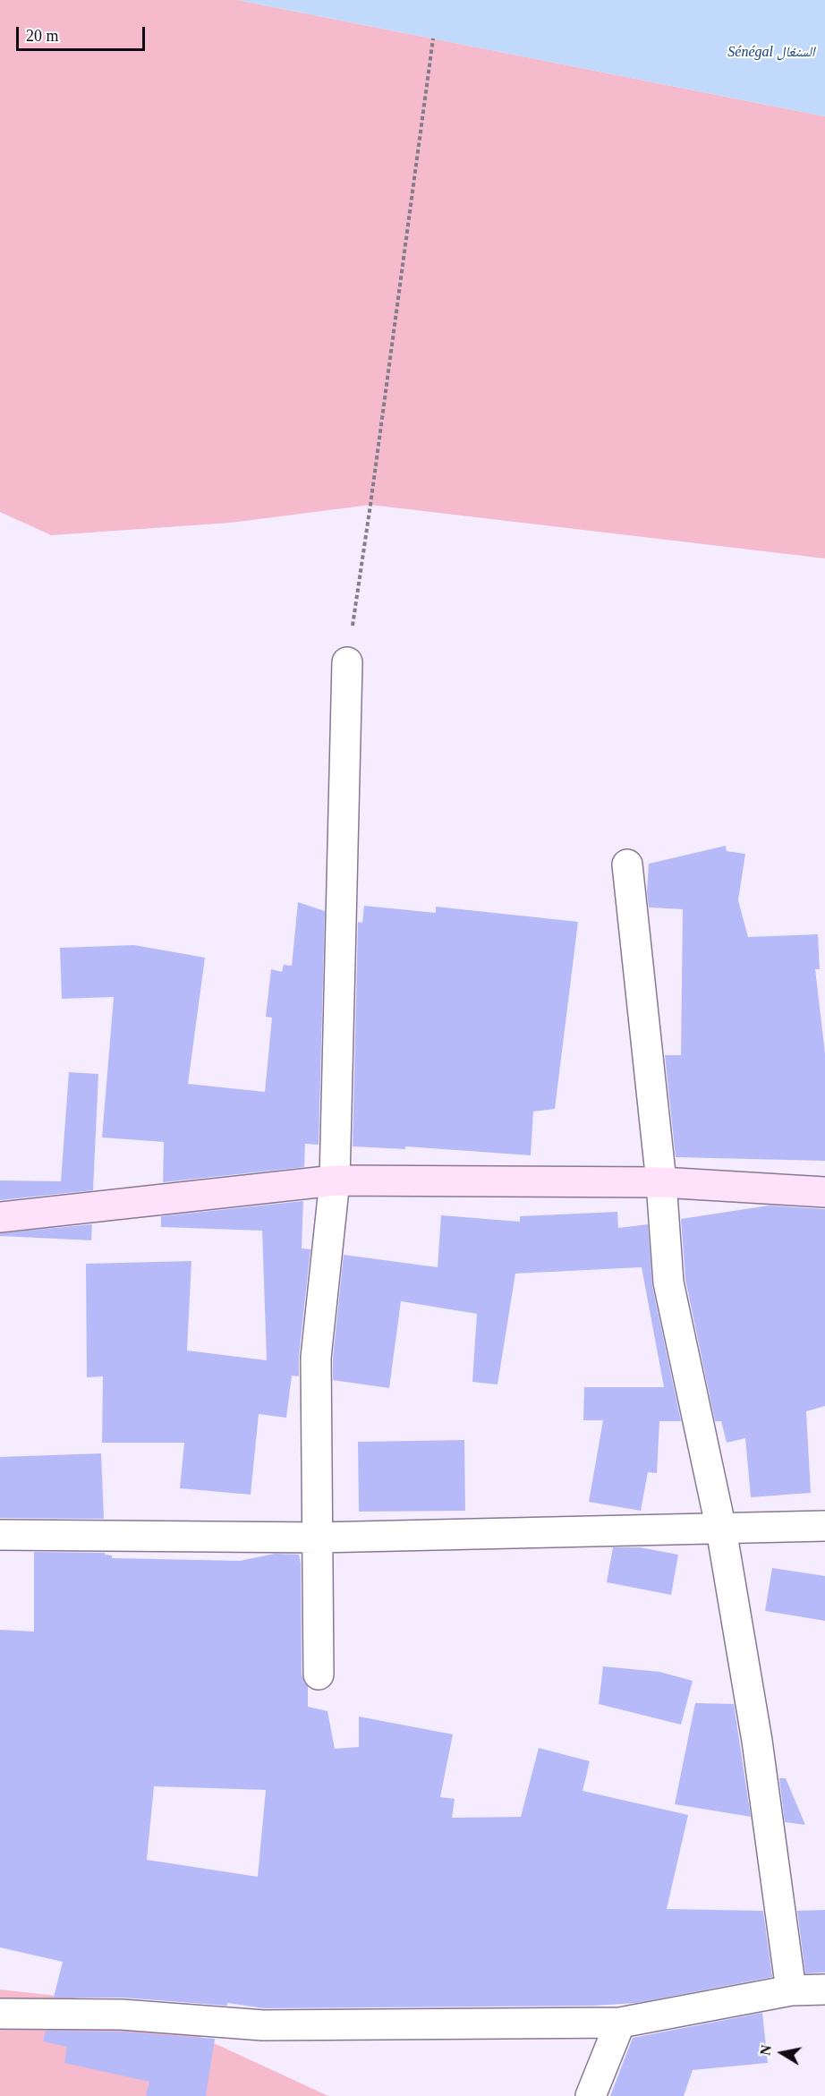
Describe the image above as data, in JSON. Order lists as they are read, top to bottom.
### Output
{
  "water": ["Sénégal السنغال"],
  "scale_bar": "20 m",
  "north": "left"
}
